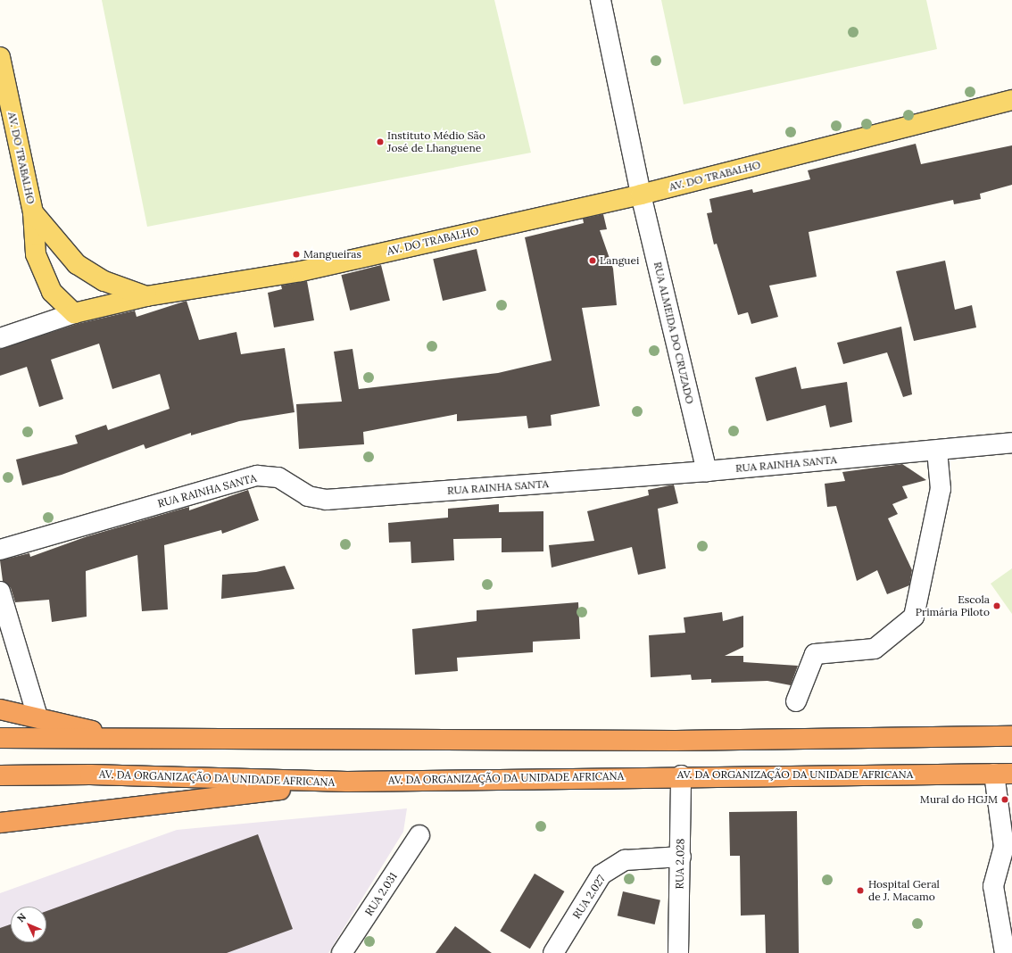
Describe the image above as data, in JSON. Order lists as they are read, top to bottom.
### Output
{
  "streets": {
    "highway": ["AV. DA ORGANIZAÇÃO DA UNIDADE AFRICANA"],
    "main road": ["AV. DO TRABALHO"],
    "street": [
      "RUA ALMEIDA DO CRUZADO",
      "RUA RAINHA SANTA",
      "RUA 2.028",
      "RUA 2.031",
      "RUA 2.027"
    ]
  },
  "crossings": [
    ["AV. DO TRABALHO", "RUA ALMEIDA DO CRUZADO"],
    ["RUA ALMEIDA DO CRUZADO", "RUA RAINHA SANTA"],
    ["AV. DA ORGANIZAÇÃO DA UNIDADE AFRICANA", "RUA 2.028"],
    ["RUA 2.028", "RUA 2.027"]
  ],
  "places": [
    "Instituto Médio São José de Lhanguene",
    "Mangueiras",
    "Languei",
    "Escola Primária Piloto",
    "Mural do HGJM",
    "Hospital Geral de J. Macamo"
  ],
  "north": "top left"
}
